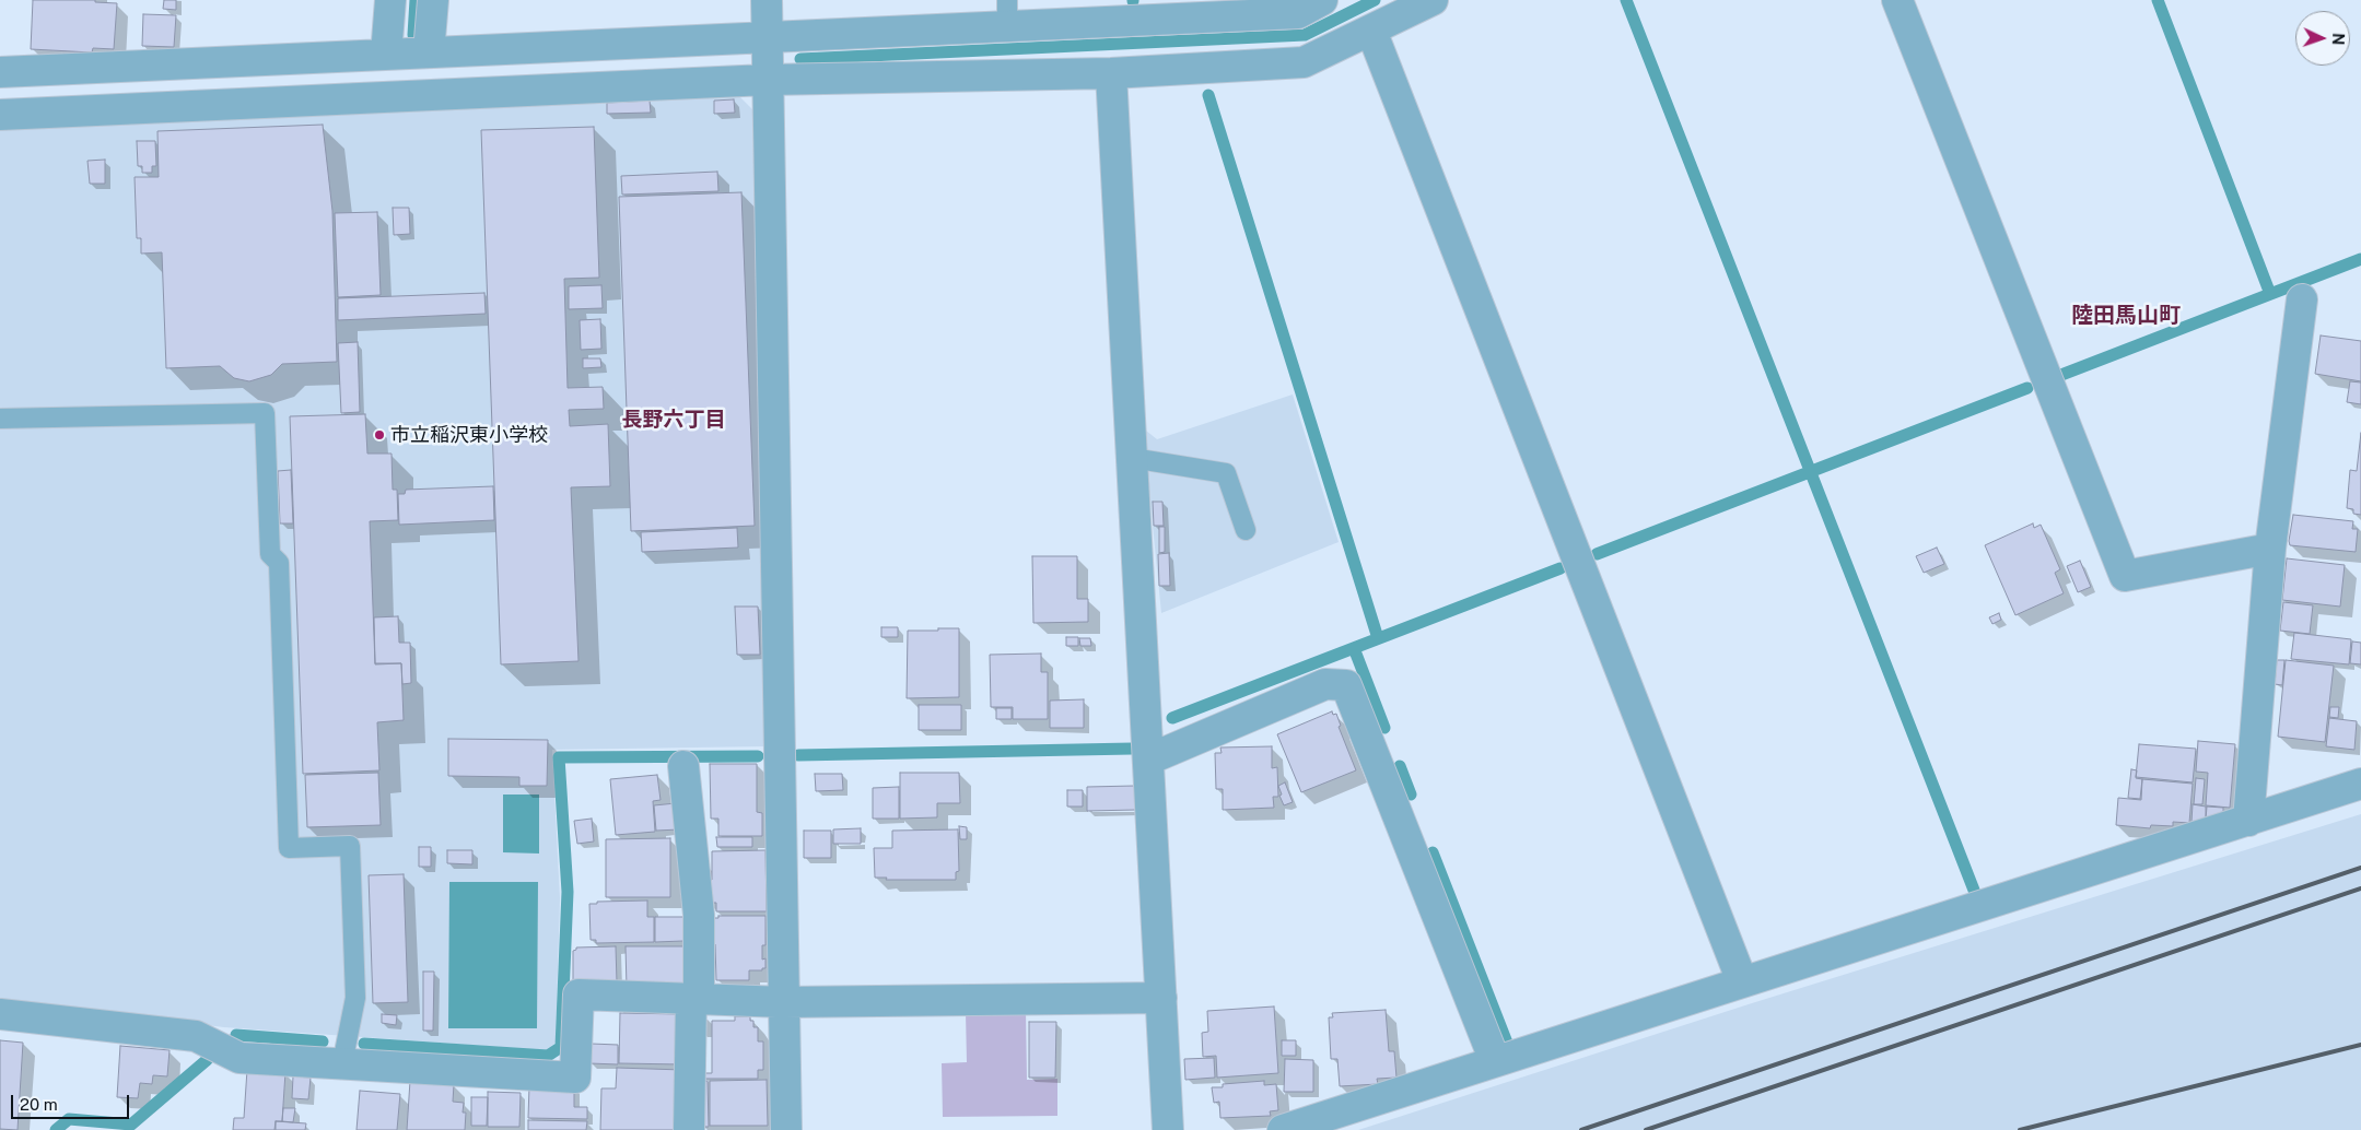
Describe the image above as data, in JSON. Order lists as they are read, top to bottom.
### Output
{
  "districts": ["陸田馬山町", "長野六丁目"],
  "places": ["市立稲沢東小学校"],
  "scale_bar": "20 m",
  "north": "right"
}
